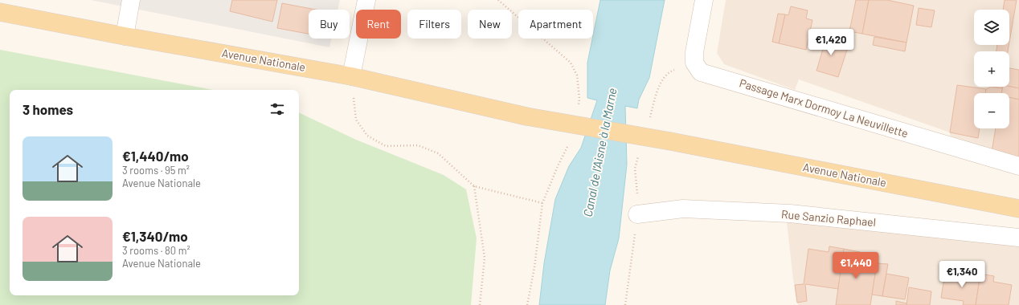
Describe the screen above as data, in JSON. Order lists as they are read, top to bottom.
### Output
{
  "streets": {
    "main road": ["Avenue Nationale"],
    "street": ["Passage Marx Dormoy La Neuvillette", "Rue Sanzio Raphael"]
  },
  "water": ["Canal de l'Aisne à la Marne"],
  "page": {
    "map_buttons": ["+", "−"],
    "chip": [
      "Buy",
      "Rent",
      "Filters",
      "New",
      "Apartment"
    ],
    "price": ["€1,420", "€1,440", "€1,340"],
    "heading": "3 homes",
    "list": [
      {
        "name": "€1,440/mo",
        "note": "3 rooms · 95 m² · Avenue Nationale"
      },
      {
        "name": "€1,340/mo",
        "note": "3 rooms · 80 m² · Avenue Nationale"
      }
    ]
  }
}
